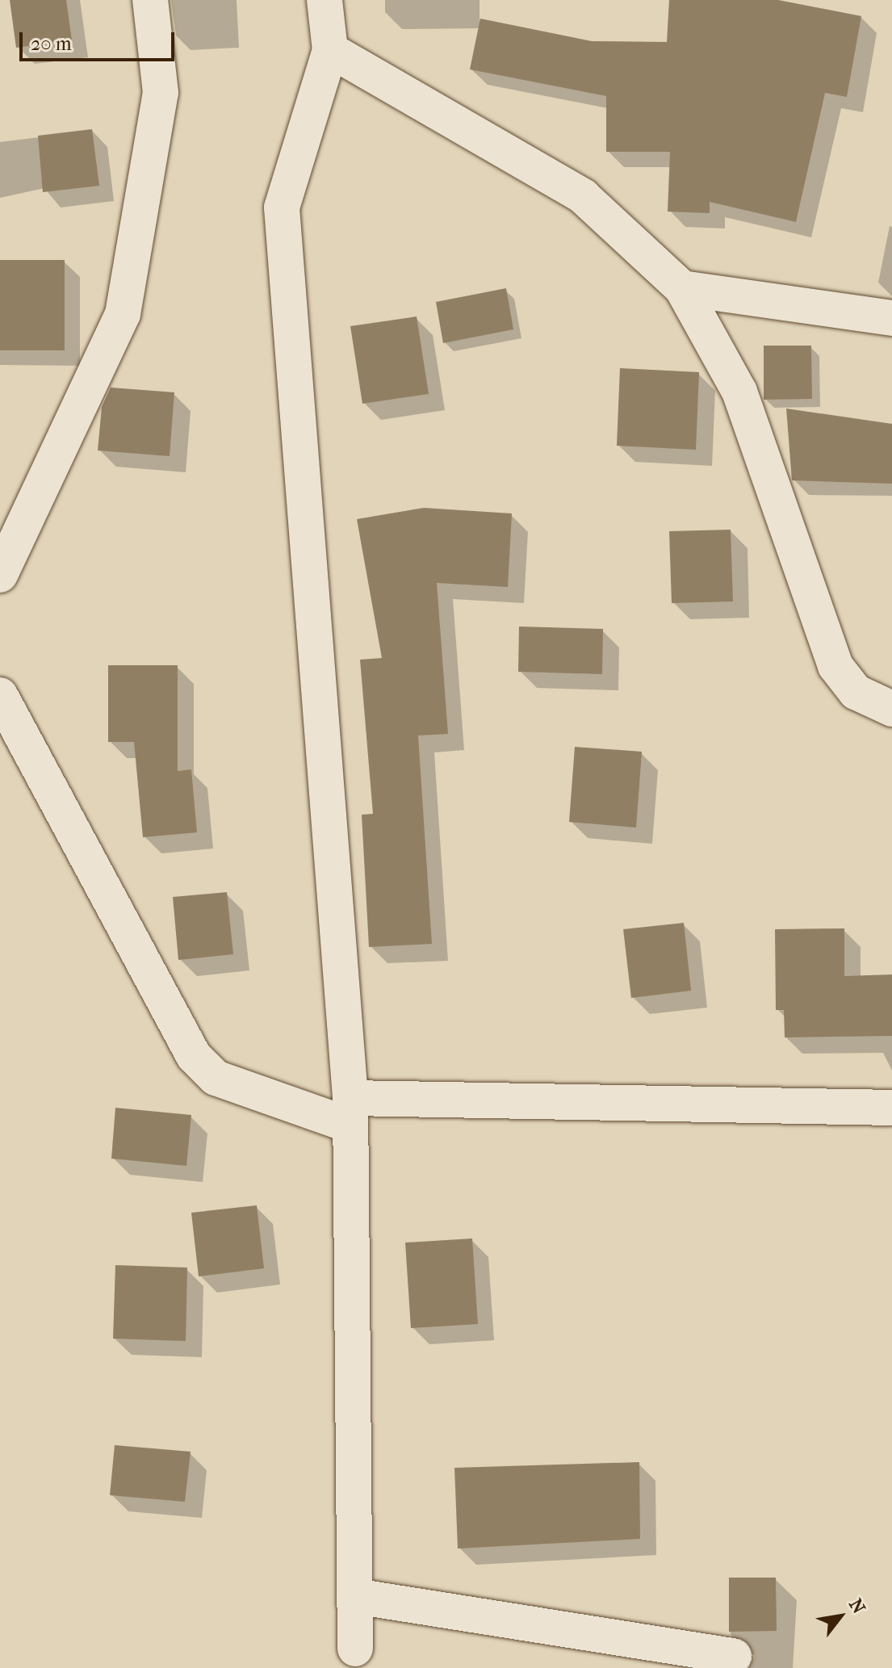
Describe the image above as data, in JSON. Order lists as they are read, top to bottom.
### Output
{
  "scale_bar": "20 m",
  "north": "top right"
}
